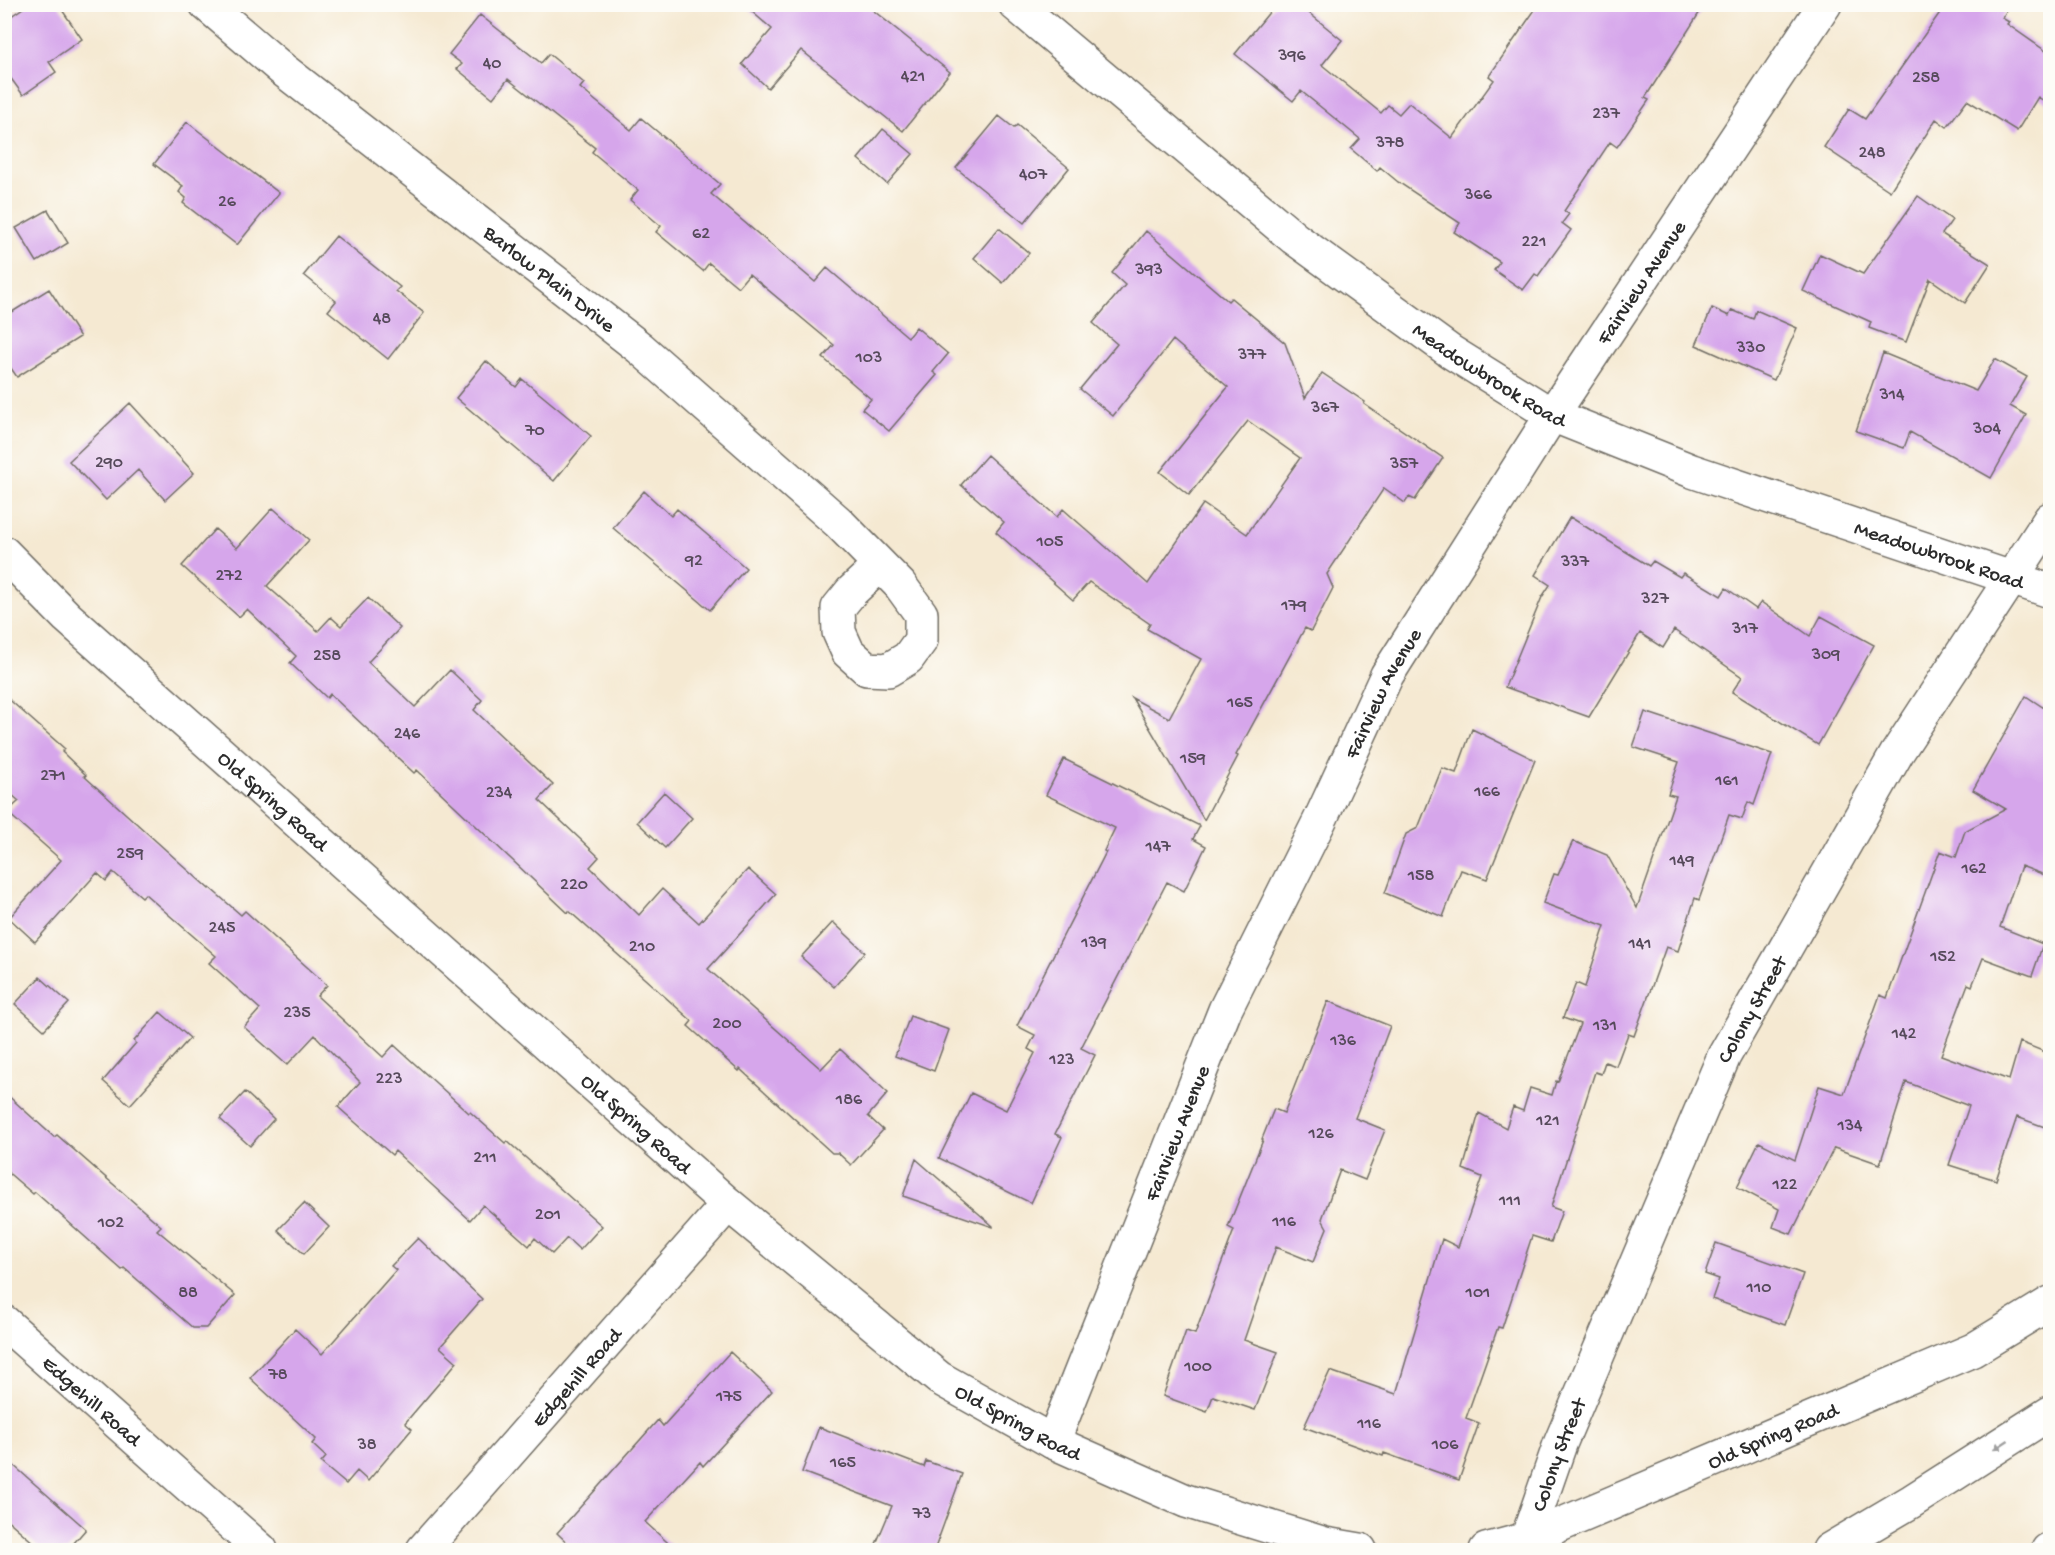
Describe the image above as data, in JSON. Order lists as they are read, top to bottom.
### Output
{
  "streets": {
    "main road": [
      "Barlow Plain Drive",
      "Fairview Avenue",
      "Meadowbrook Road",
      "Old Spring Road",
      "Colony Street",
      "Edgehill Road"
    ]
  },
  "crossings": [
    ["Fairview Avenue", "Meadowbrook Road"],
    ["Fairview Avenue", "Old Spring Road"],
    ["Meadowbrook Road", "Colony Street"],
    ["Old Spring Road", "Colony Street"],
    ["Old Spring Road", "Edgehill Road"]
  ],
  "house_numbers": [
    "396",
    "40",
    "421",
    "258",
    "237",
    "378",
    "248",
    "407",
    "366",
    "26",
    "62",
    "221",
    "393",
    "48",
    "330",
    "377",
    "103",
    "314",
    "367",
    "304",
    "70",
    "290",
    "357",
    "105",
    "92",
    "337",
    "272",
    "327",
    "179",
    "317",
    "309",
    "258",
    "165",
    "246",
    "159",
    "271",
    "161",
    "166",
    "234",
    "147",
    "259",
    "149",
    "162",
    "158",
    "220",
    "245",
    "139",
    "141",
    "210",
    "152",
    "235",
    "200",
    "131",
    "142",
    "136",
    "123",
    "223",
    "186",
    "121",
    "134",
    "126",
    "211",
    "122",
    "111",
    "201",
    "116",
    "102",
    "110",
    "88",
    "101",
    "100",
    "78",
    "175",
    "116",
    "38",
    "106",
    "165",
    "73"
  ]
}
